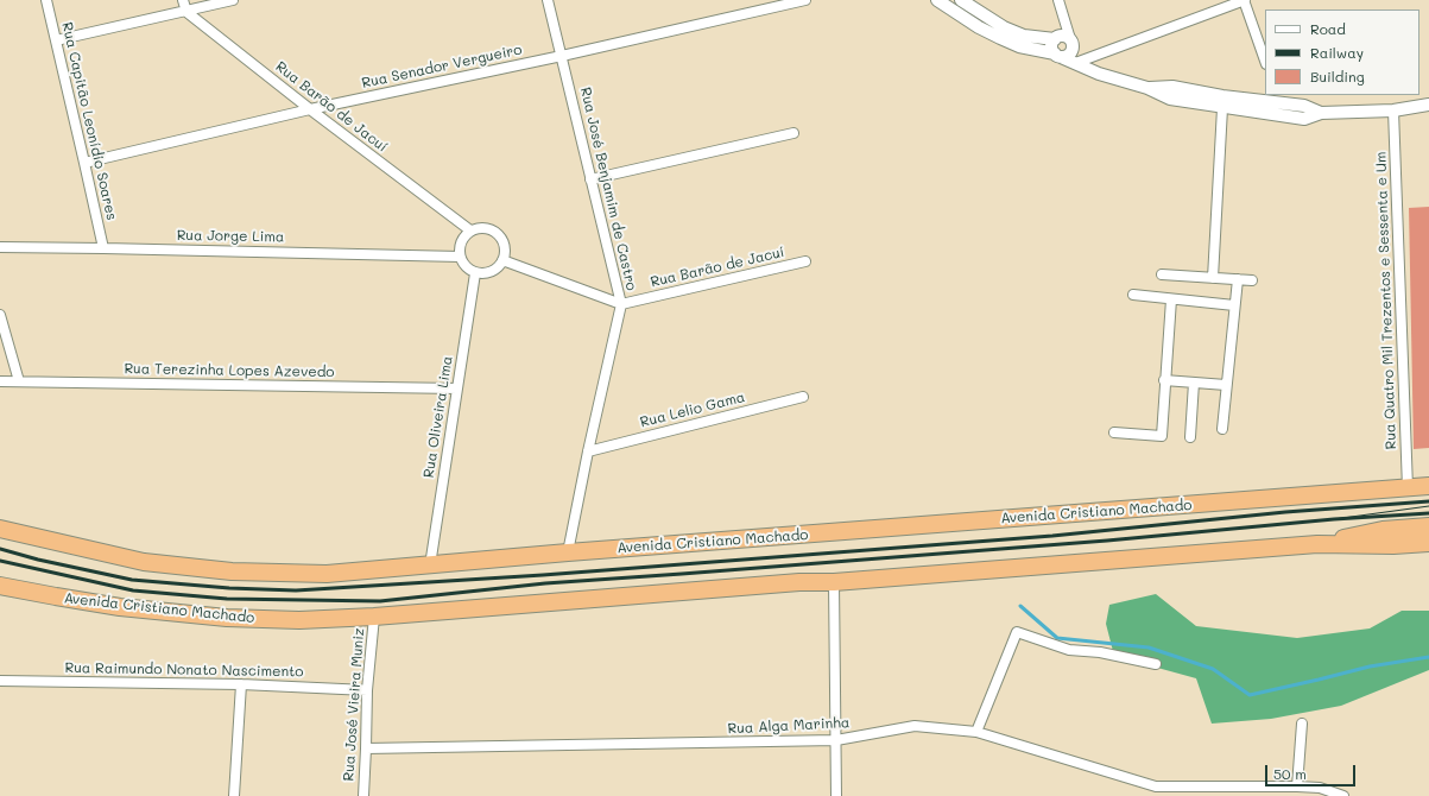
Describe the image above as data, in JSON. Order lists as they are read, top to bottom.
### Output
{
  "streets": {
    "highway": ["Avenida Cristiano Machado"],
    "street": [
      "Rua Senador Vergueiro",
      "Rua Barão de Jacuí",
      "Rua Capitão Leonídio Soares",
      "Rua José Benjamim de Castro",
      "Rua Jorge Lima",
      "Rua Quatro Mil Trezentos e Sessenta e Um",
      "Rua Terezinha Lopes Azevedo",
      "Rua Lelio Gama",
      "Rua Oliveira Lima",
      "Rua Raimundo Nonato Nascimento",
      "Rua José Vieira Muniz",
      "Rua Alga Marinha"
    ]
  },
  "crossings": [
    ["Rua Senador Vergueiro", "Rua Barão de Jacuí"],
    ["Rua Senador Vergueiro", "Rua Capitão Leonídio Soares"],
    ["Rua Senador Vergueiro", "Rua José Benjamim de Castro"],
    ["Rua Barão de Jacuí", "Rua José Benjamim de Castro"],
    ["Rua Barão de Jacuí", "Rua Jorge Lima"],
    ["Rua Barão de Jacuí", "Rua Oliveira Lima"],
    ["Rua Capitão Leonídio Soares", "Rua Jorge Lima"],
    ["Rua José Benjamim de Castro", "Rua Lelio Gama"],
    ["Rua José Benjamim de Castro", "Avenida Cristiano Machado"],
    ["Rua Jorge Lima", "Rua Oliveira Lima"],
    ["Rua Quatro Mil Trezentos e Sessenta e Um", "Avenida Cristiano Machado"],
    ["Rua Terezinha Lopes Azevedo", "Rua Oliveira Lima"],
    ["Rua Oliveira Lima", "Avenida Cristiano Machado"],
    ["Avenida Cristiano Machado", "Rua José Vieira Muniz"],
    ["Rua Raimundo Nonato Nascimento", "Rua José Vieira Muniz"],
    ["Rua José Vieira Muniz", "Rua Alga Marinha"]
  ],
  "legend": ["Road", "Railway", "Building"],
  "scale_bar": "50 m"
}
